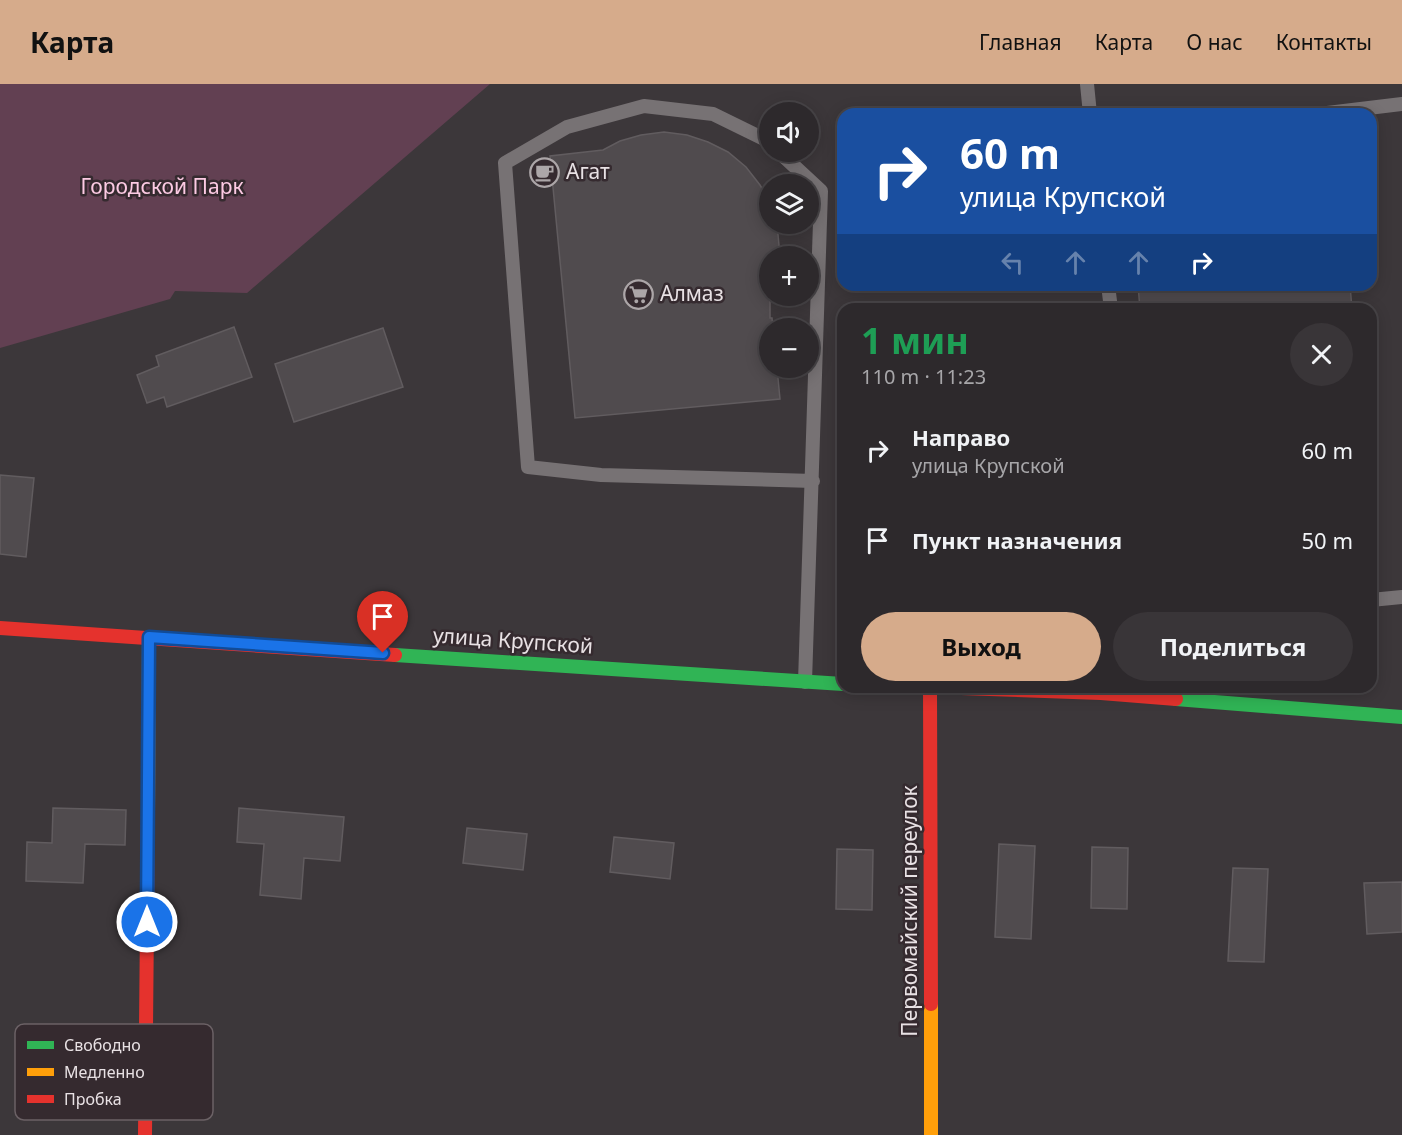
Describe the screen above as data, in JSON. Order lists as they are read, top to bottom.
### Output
{
  "streets": {
    "street": ["улица Крупской", "Первомайский переулок"]
  },
  "parks": ["Городской Парк"],
  "places": {
    "cafe": ["Агат"],
    "supermarket": ["Алмаз"]
  },
  "legend": ["Свободно", "Медленно", "Пробка"],
  "page": {
    "header": "Карта",
    "nav": [
      "Главная",
      "Карта",
      "О нас",
      "Контакты"
    ],
    "map_buttons": ["+", "−"],
    "turn": ["60 m", "улица Крупской"],
    "heading": ["1 мин", "110 m · 11:23"],
    "list": [
      {
        "name": "Направо",
        "note": "улица Крупской",
        "value": "60 m"
      },
      {
        "name": "Пункт назначения",
        "value": "50 m"
      }
    ],
    "buttons": ["Выход", "Поделиться"]
  }
}
